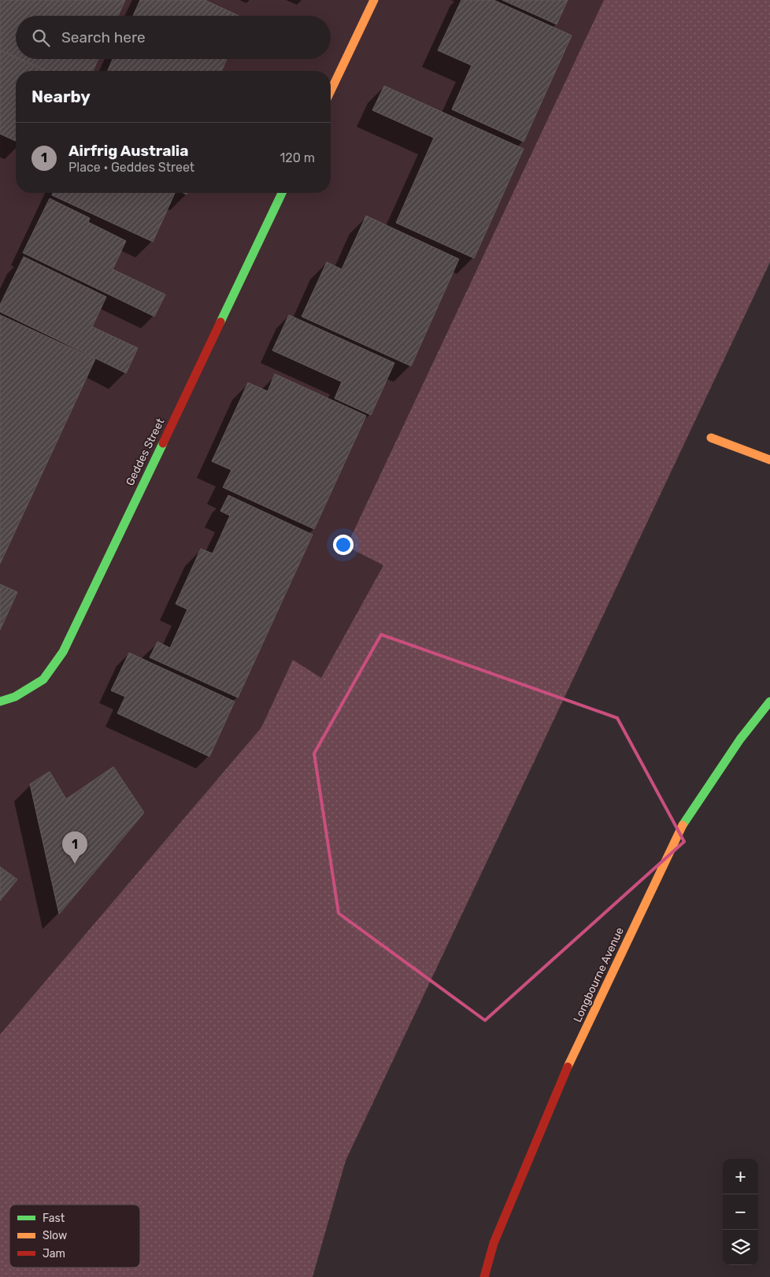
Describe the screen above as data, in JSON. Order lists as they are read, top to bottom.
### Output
{
  "streets": {
    "street": ["Geddes Street", "Longbourne Avenue"]
  },
  "legend": ["Fast", "Slow", "Jam"],
  "page": {
    "search": "Search here",
    "heading": "Nearby",
    "list": [
      {
        "mark": "1",
        "name": "Airfrig Australia",
        "note": "Place · Geddes Street",
        "value": "120 m"
      }
    ],
    "pins": "1",
    "map_buttons": ["+", "−"]
  }
}
